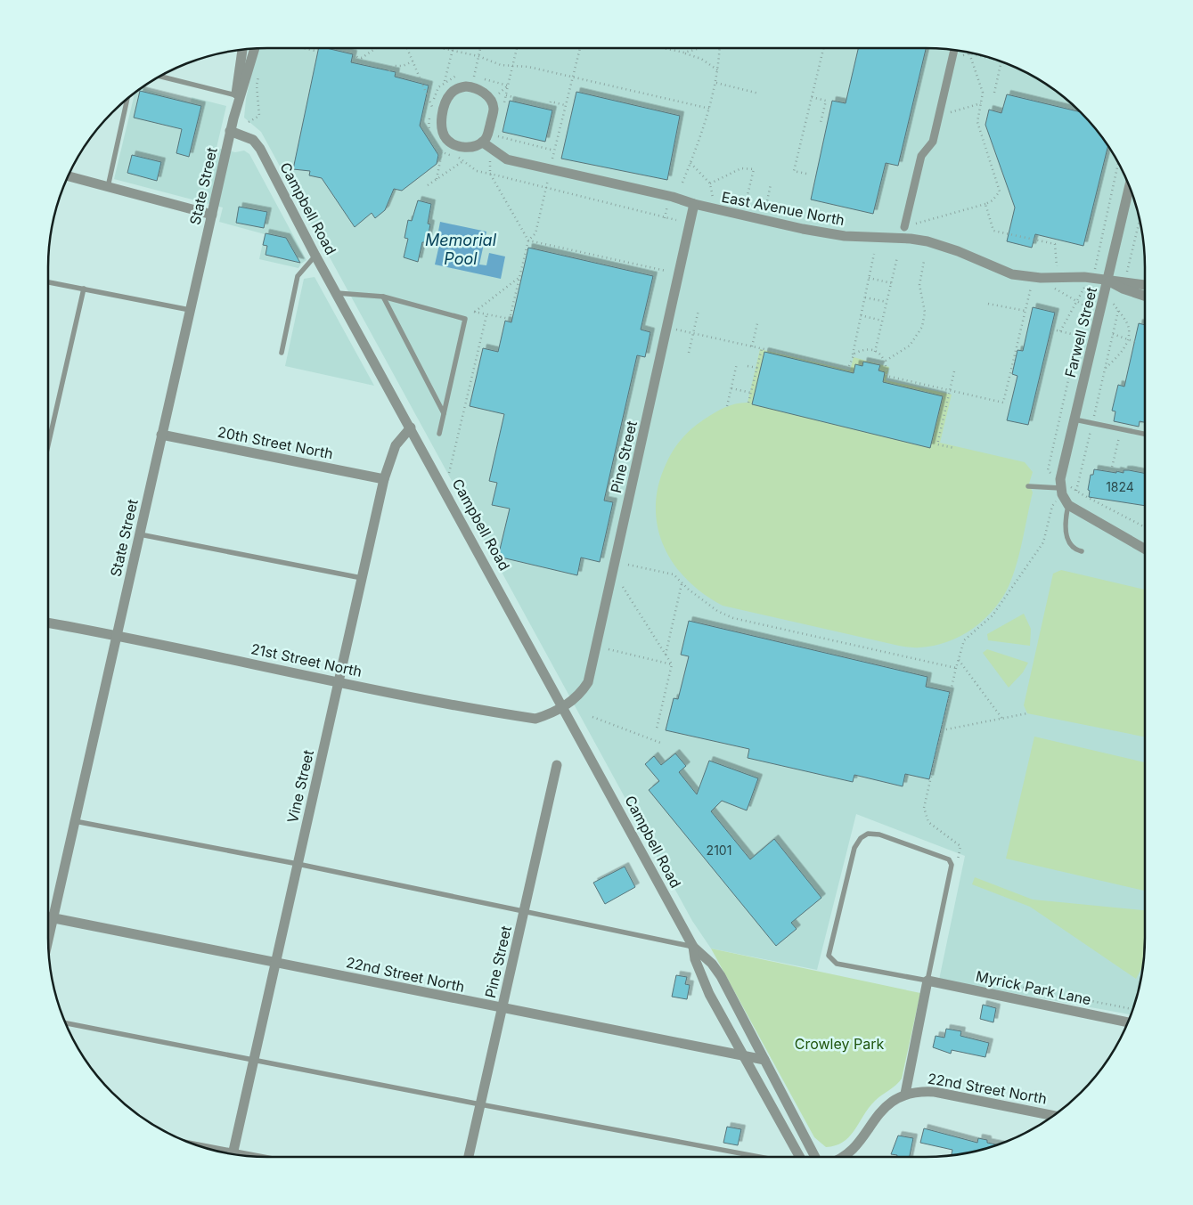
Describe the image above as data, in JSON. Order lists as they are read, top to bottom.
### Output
{
  "streets": {
    "street": [
      "State Street",
      "Campbell Road",
      "East Avenue North",
      "Farwell Street",
      "20th Street North",
      "Pine Street",
      "21st Street North",
      "Vine Street",
      "22nd Street North",
      "Myrick Park Lane"
    ]
  },
  "crossings": [
    ["State Street", "Campbell Road"],
    ["State Street", "20th Street North"],
    ["State Street", "21st Street North"],
    ["State Street", "22nd Street North"],
    ["Campbell Road", "Pine Street"],
    ["Campbell Road", "21st Street North"],
    ["Campbell Road", "Vine Street"],
    ["Campbell Road", "22nd Street North"],
    ["East Avenue North", "Farwell Street"],
    ["East Avenue North", "Pine Street"],
    ["20th Street North", "Vine Street"],
    ["Pine Street", "21st Street North"],
    ["Pine Street", "22nd Street North"],
    ["21st Street North", "Vine Street"],
    ["Vine Street", "22nd Street North"]
  ],
  "water": ["Memorial Pool"],
  "parks": ["Crowley Park"],
  "house_numbers": ["1824", "2101"]
}
